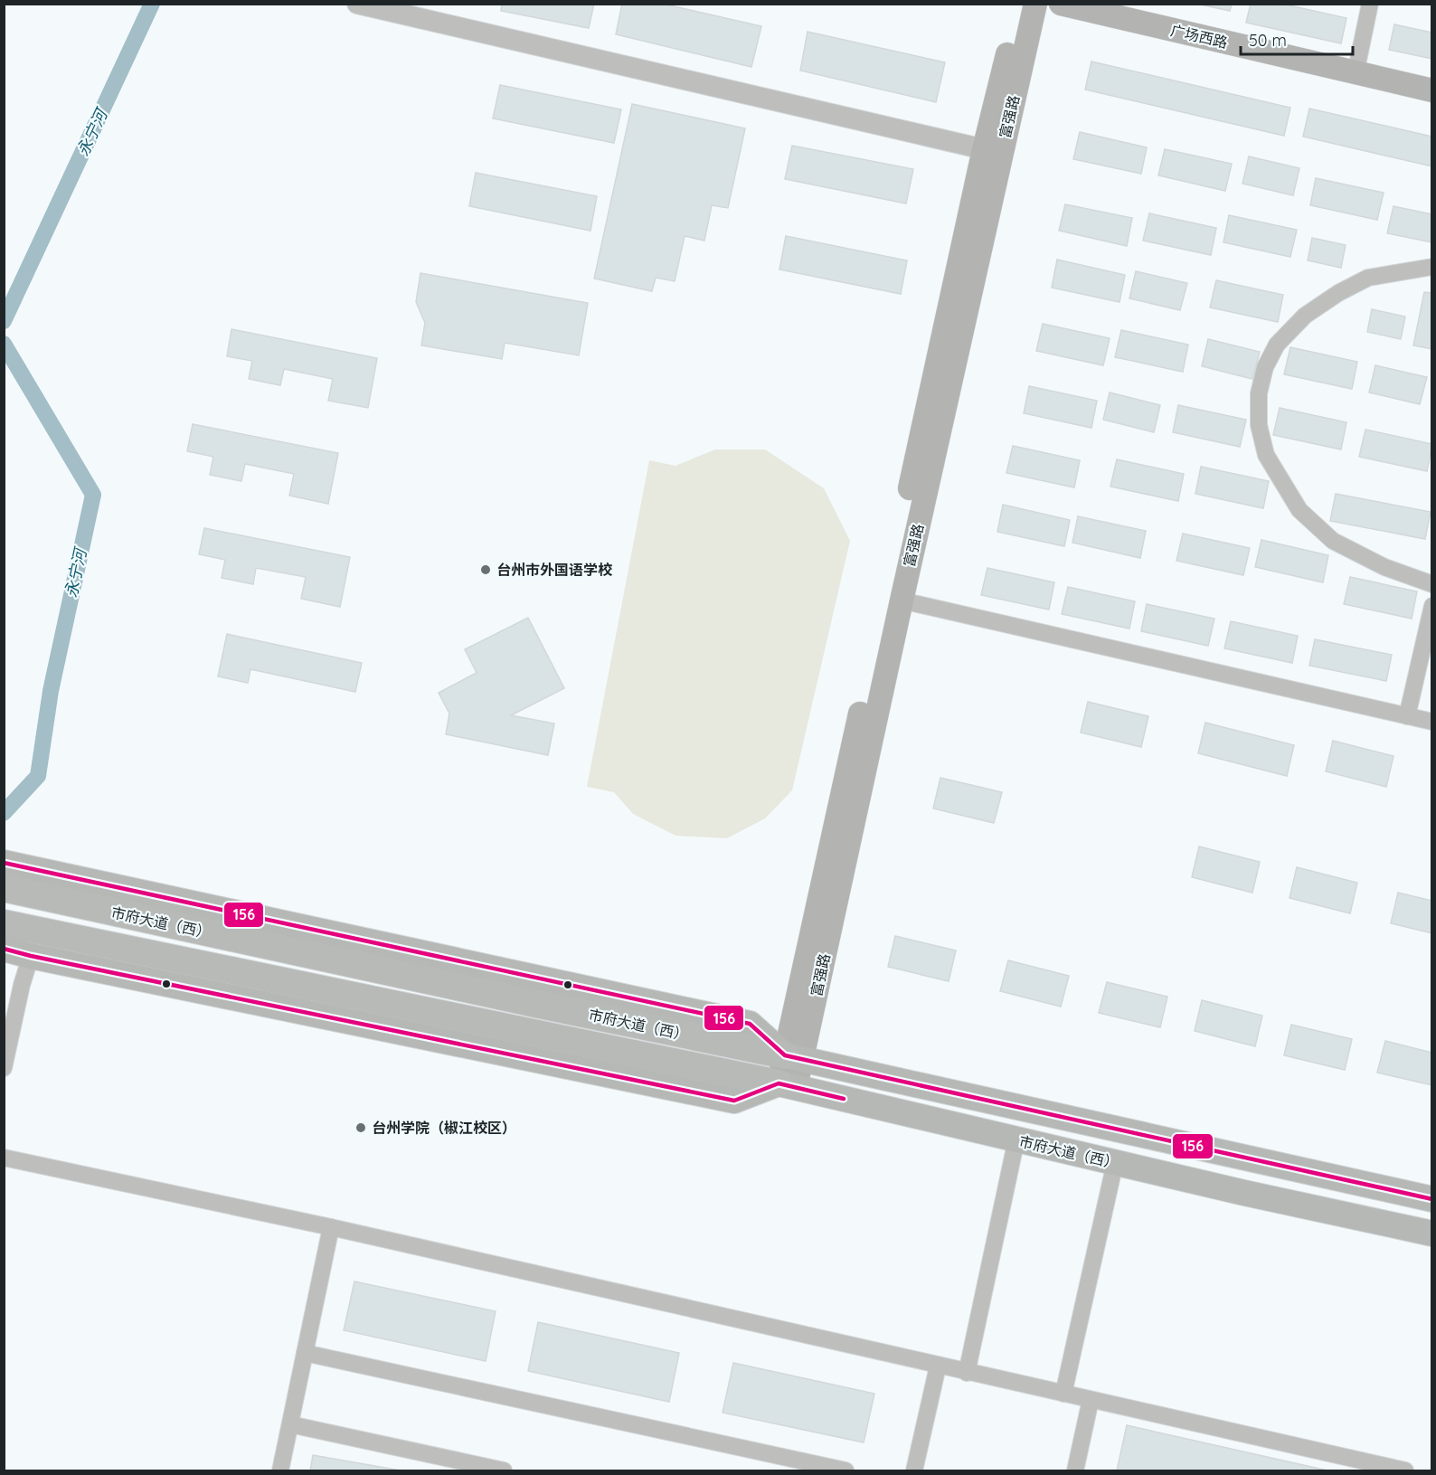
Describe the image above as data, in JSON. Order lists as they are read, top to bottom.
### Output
{
  "streets": {
    "highway": ["市府大道（西）"],
    "main road": ["广场西路", "富强路"]
  },
  "crossings": [
    ["富强路", "市府大道（西）"]
  ],
  "water": ["永宁河"],
  "places": ["台州市外国语学校", "台州学院（椒江校区）"],
  "lines": ["transit line 156"],
  "scale_bar": "50 m"
}
